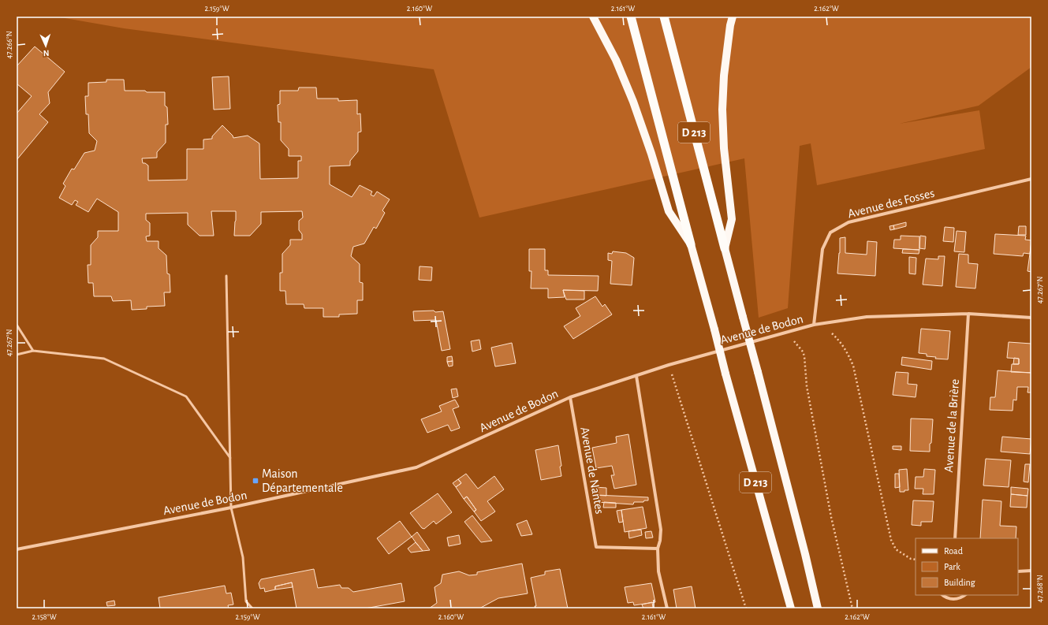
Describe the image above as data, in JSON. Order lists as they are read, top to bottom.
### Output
{
  "streets": {
    "highway": ["D 213"],
    "street": [
      "Avenue des Fosses",
      "Avenue de Bodon",
      "Avenue de la Brière",
      "Avenue de Nantes"
    ]
  },
  "crossings": [
    ["Avenue des Fosses", "Avenue de Bodon"],
    ["Avenue de Bodon", "Avenue de la Brière"],
    ["Avenue de Bodon", "Avenue de Nantes"]
  ],
  "places": {
    "transit": ["Maison Départementale"]
  },
  "legend": ["Road", "Park", "Building"],
  "north": "bottom",
  "coordinates": [
    "2.159°W",
    "2.160°W",
    "2.161°W",
    "2.162°W",
    "47.266°N",
    "47.267°N",
    "47.268°N",
    "2.158°W"
  ]
}
